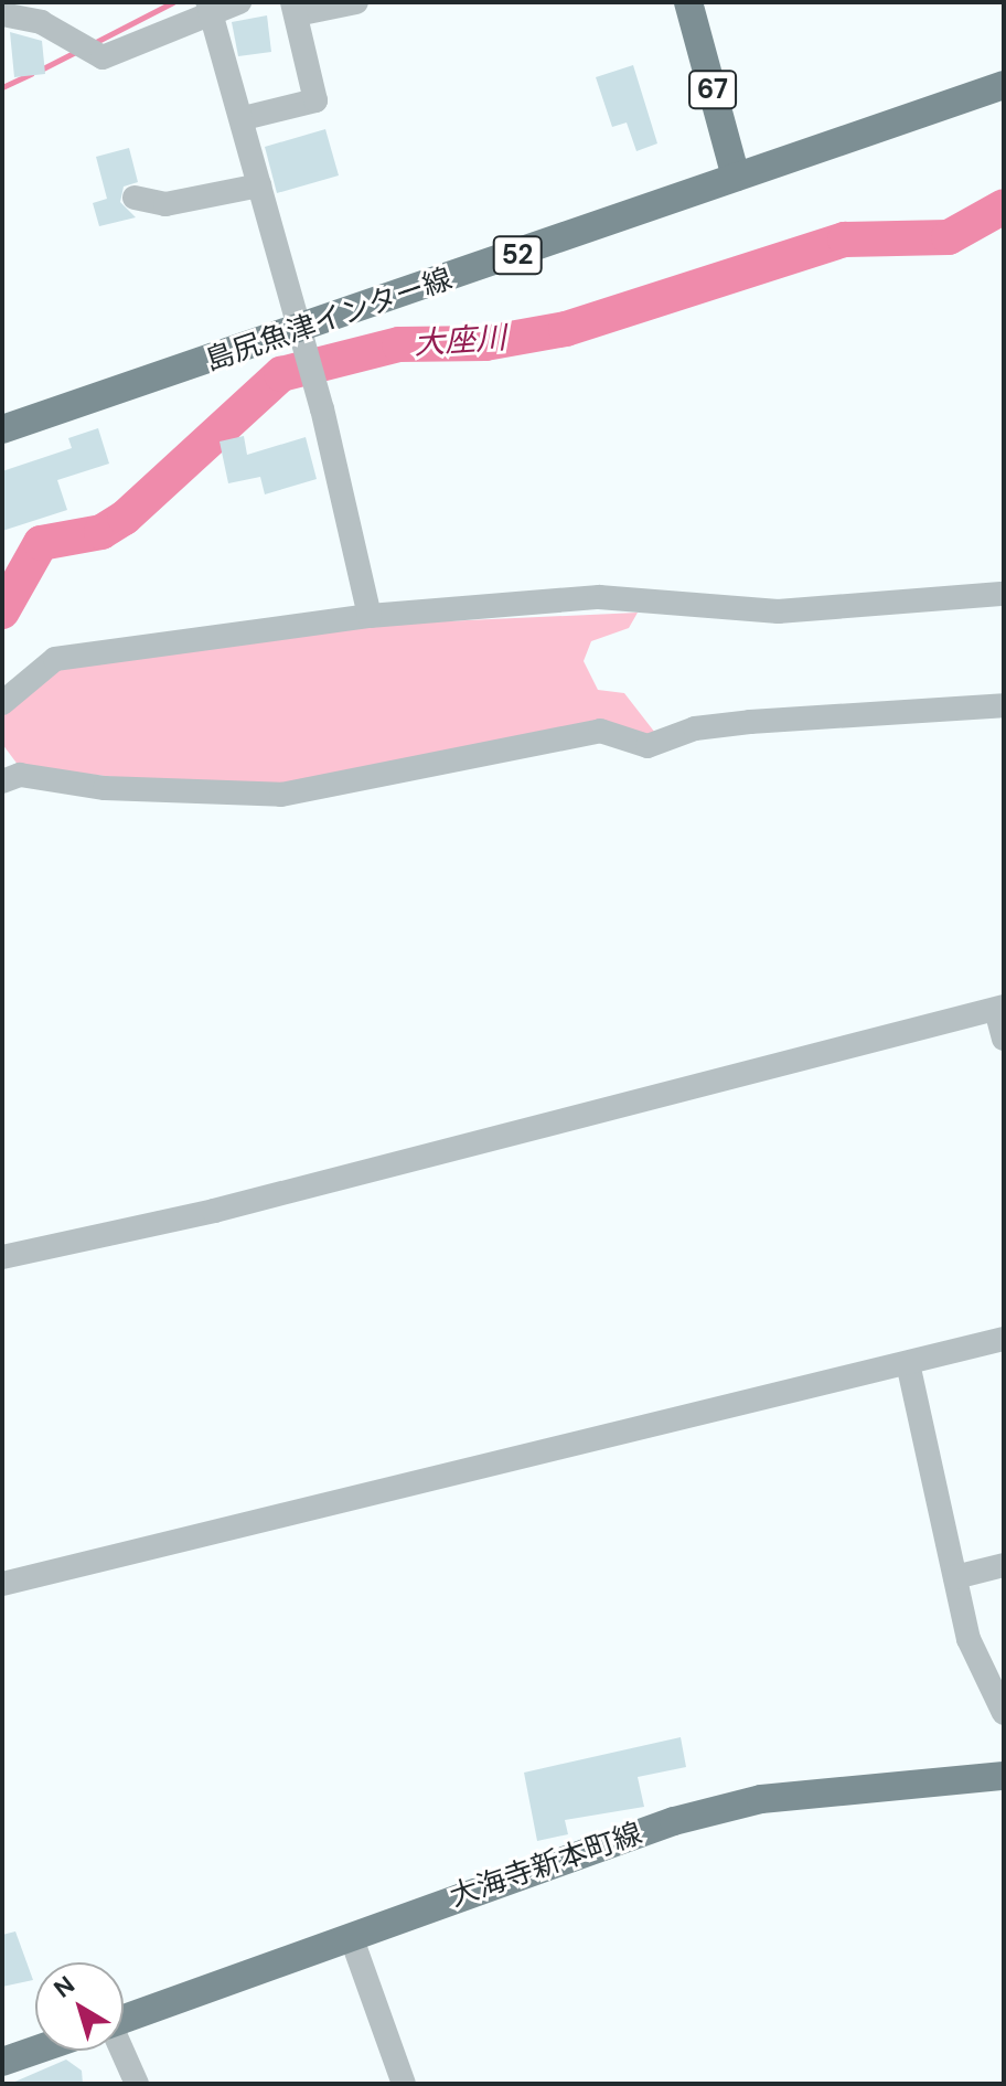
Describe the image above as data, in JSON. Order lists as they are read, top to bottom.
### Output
{
  "streets": {
    "main road": [
      "67",
      "52",
      "島尻魚津インター線",
      "大海寺新本町線"
    ]
  },
  "crossings": [
    ["67", "島尻魚津インター線"]
  ],
  "water": ["大座川"],
  "north": "top left"
}
